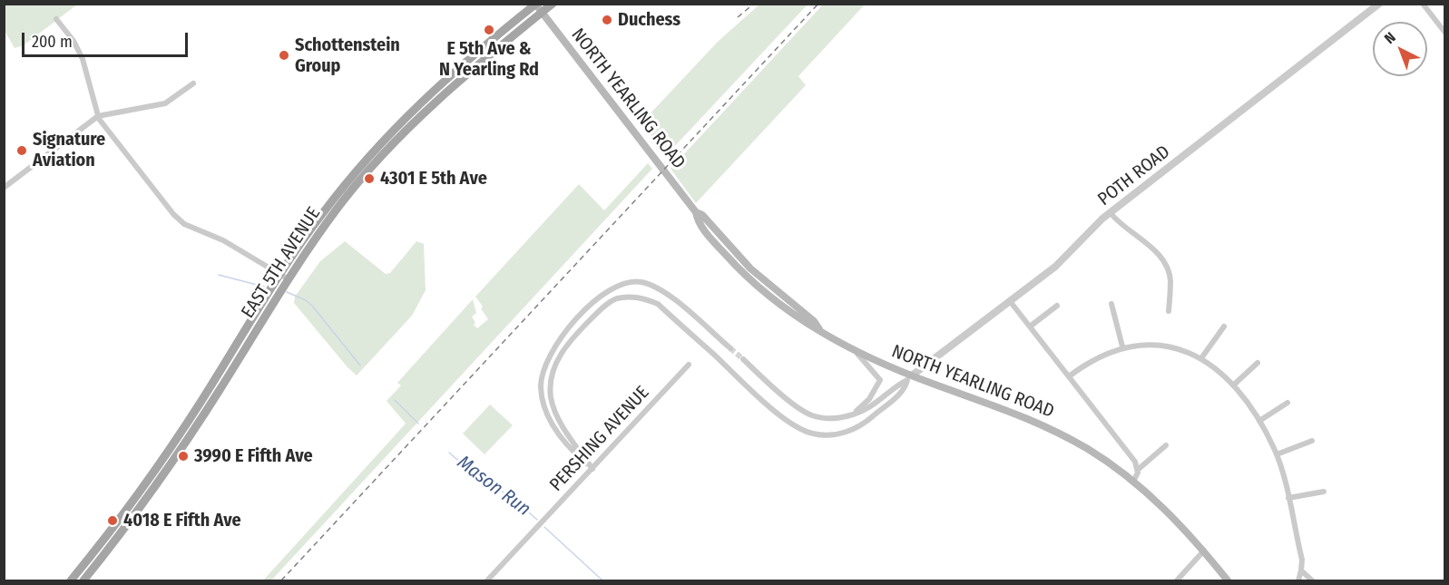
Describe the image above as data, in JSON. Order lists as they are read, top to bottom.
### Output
{
  "streets": {
    "main road": ["NORTH YEARLING ROAD", "EAST 5TH AVENUE"],
    "street": ["POTH ROAD", "PERSHING AVENUE"]
  },
  "crossings": [
    ["NORTH YEARLING ROAD", "POTH ROAD"],
    ["NORTH YEARLING ROAD", "EAST 5TH AVENUE"]
  ],
  "water": ["Mason Run"],
  "places": [
    "Duchess",
    "E 5th Ave & N Yearling Rd",
    "Schottenstein Group",
    "Signature Aviation",
    "4301 E 5th Ave",
    "3990 E Fifth Ave",
    "4018 E Fifth Ave"
  ],
  "scale_bar": "200 m",
  "north": "top left"
}
